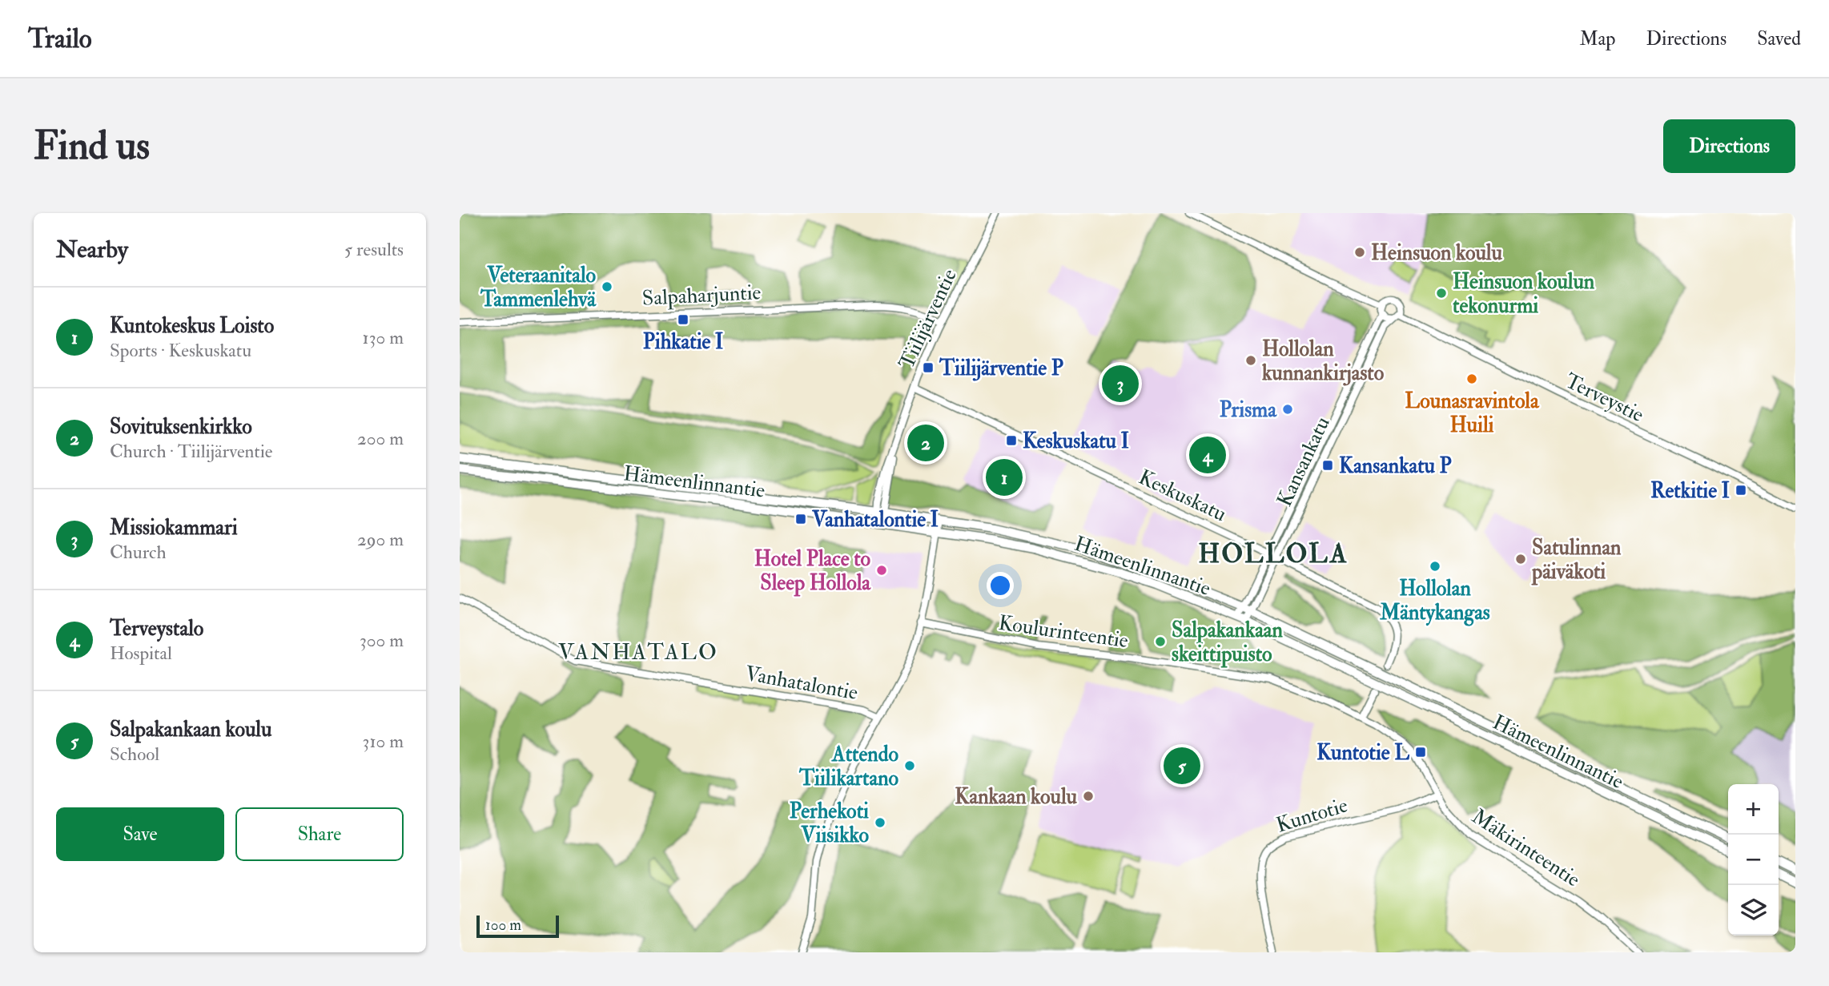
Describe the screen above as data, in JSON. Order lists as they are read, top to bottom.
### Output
{
  "streets": {
    "main road": ["Hämeenlinnantie"],
    "street": [
      "Salpaharjuntie",
      "Tiilijärventie",
      "Terveystie",
      "Kansankatu",
      "Keskuskatu",
      "Koulurinteentie",
      "Vanhatalontie",
      "Kuntotie",
      "Mäkirinteentie"
    ]
  },
  "crossings": [
    ["Salpaharjuntie", "Tiilijärventie"],
    ["Tiilijärventie", "Hämeenlinnantie"],
    ["Tiilijärventie", "Keskuskatu"],
    ["Terveystie", "Kansankatu"],
    ["Kansankatu", "Hämeenlinnantie"],
    ["Kansankatu", "Keskuskatu"],
    ["Hämeenlinnantie", "Vanhatalontie"],
    ["Koulurinteentie", "Vanhatalontie"],
    ["Koulurinteentie", "Mäkirinteentie"],
    ["Kuntotie", "Mäkirinteentie"]
  ],
  "districts": ["HOLLOLA", "VANHATALO"],
  "places": {
    "other": [
      "Heinsuon koulu",
      "Veteraanitalo Tammenlehvä",
      "Heinsuon koulun tekonurmi",
      "Hollolan kunnankirjasto",
      "Lounasravintola Huili",
      "Prisma",
      "Satulinnan päiväkoti",
      "Hollolan Mäntykangas",
      "Hotel Place to Sleep Hollola",
      "Salpakankaan skeittipuisto",
      "Attendo Tiilikartano",
      "Kankaan koulu",
      "Perhekoti Viisikko"
    ],
    "transit": [
      "Pihkatie I",
      "Tiilijärventie P",
      "Keskuskatu I",
      "Kansankatu P",
      "Retkitie I",
      "Vanhatalontie I",
      "Kuntotie L"
    ]
  },
  "scale_bar": "100 m",
  "page": {
    "header": "Trailo",
    "nav": ["Map", "Directions", "Saved"],
    "buttons": [
      "Directions",
      ["Save", "Share"]
    ],
    "title": "Find us",
    "heading": ["Nearby", "5 results"],
    "list": [
      {
        "mark": "1",
        "name": "Kuntokeskus Loisto",
        "note": "Sports · Keskuskatu",
        "value": "130 m"
      },
      {
        "mark": "2",
        "name": "Sovituksenkirkko",
        "note": "Church · Tiilijärventie",
        "value": "200 m"
      },
      {
        "mark": "3",
        "name": "Missiokammari",
        "note": "Church",
        "value": "290 m"
      },
      {
        "mark": "4",
        "name": "Terveystalo",
        "note": "Hospital",
        "value": "300 m"
      },
      {
        "mark": "5",
        "name": "Salpakankaan koulu",
        "note": "School",
        "value": "310 m"
      }
    ],
    "pins": [
      "3",
      "2",
      "4",
      "1",
      "5"
    ],
    "map_buttons": ["+", "−"],
    "scale": "100 m"
  }
}
